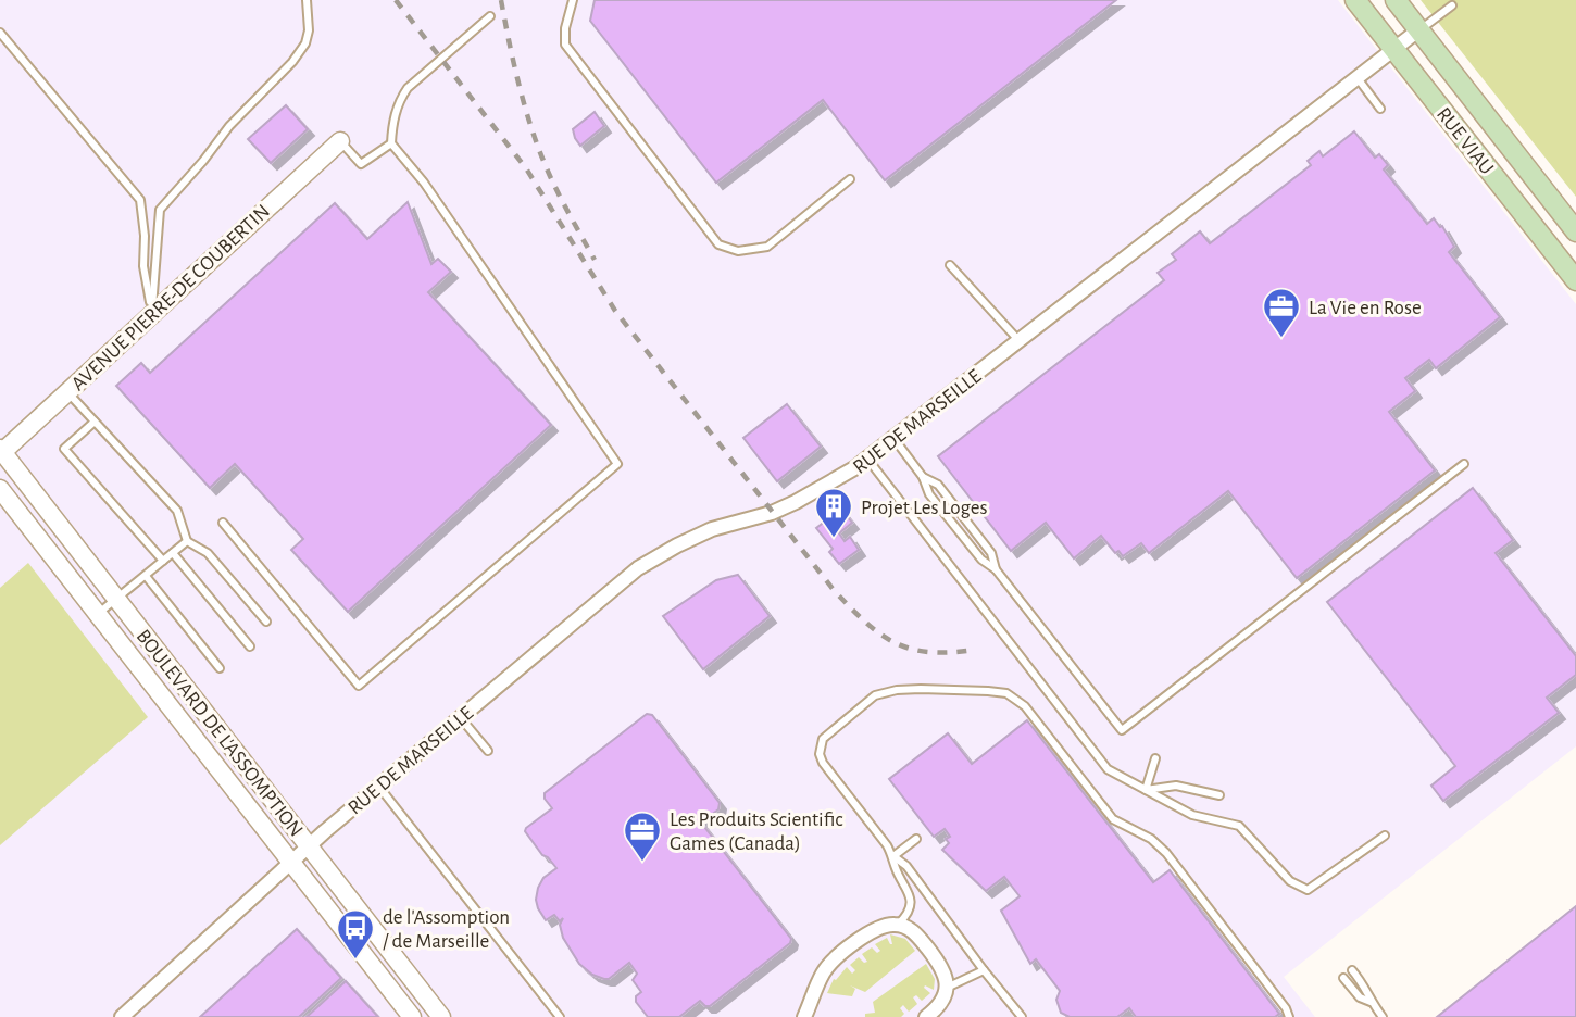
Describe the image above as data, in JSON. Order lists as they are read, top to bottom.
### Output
{
  "streets": {
    "main road": ["RUE VIAU"],
    "street": ["AVENUE PIERRE-DE COUBERTIN", "RUE DE MARSEILLE", "BOULEVARD DE L'ASSOMPTION"]
  },
  "crossings": [
    ["RUE VIAU", "RUE DE MARSEILLE"],
    ["AVENUE PIERRE-DE COUBERTIN", "BOULEVARD DE L'ASSOMPTION"],
    ["RUE DE MARSEILLE", "BOULEVARD DE L'ASSOMPTION"]
  ],
  "places": {
    "office": ["La Vie en Rose", "Les Produits Scientific Games (Canada)"],
    "building": ["Projet Les Loges"],
    "bus stop": ["de l'Assomption / de Marseille"]
  }
}
